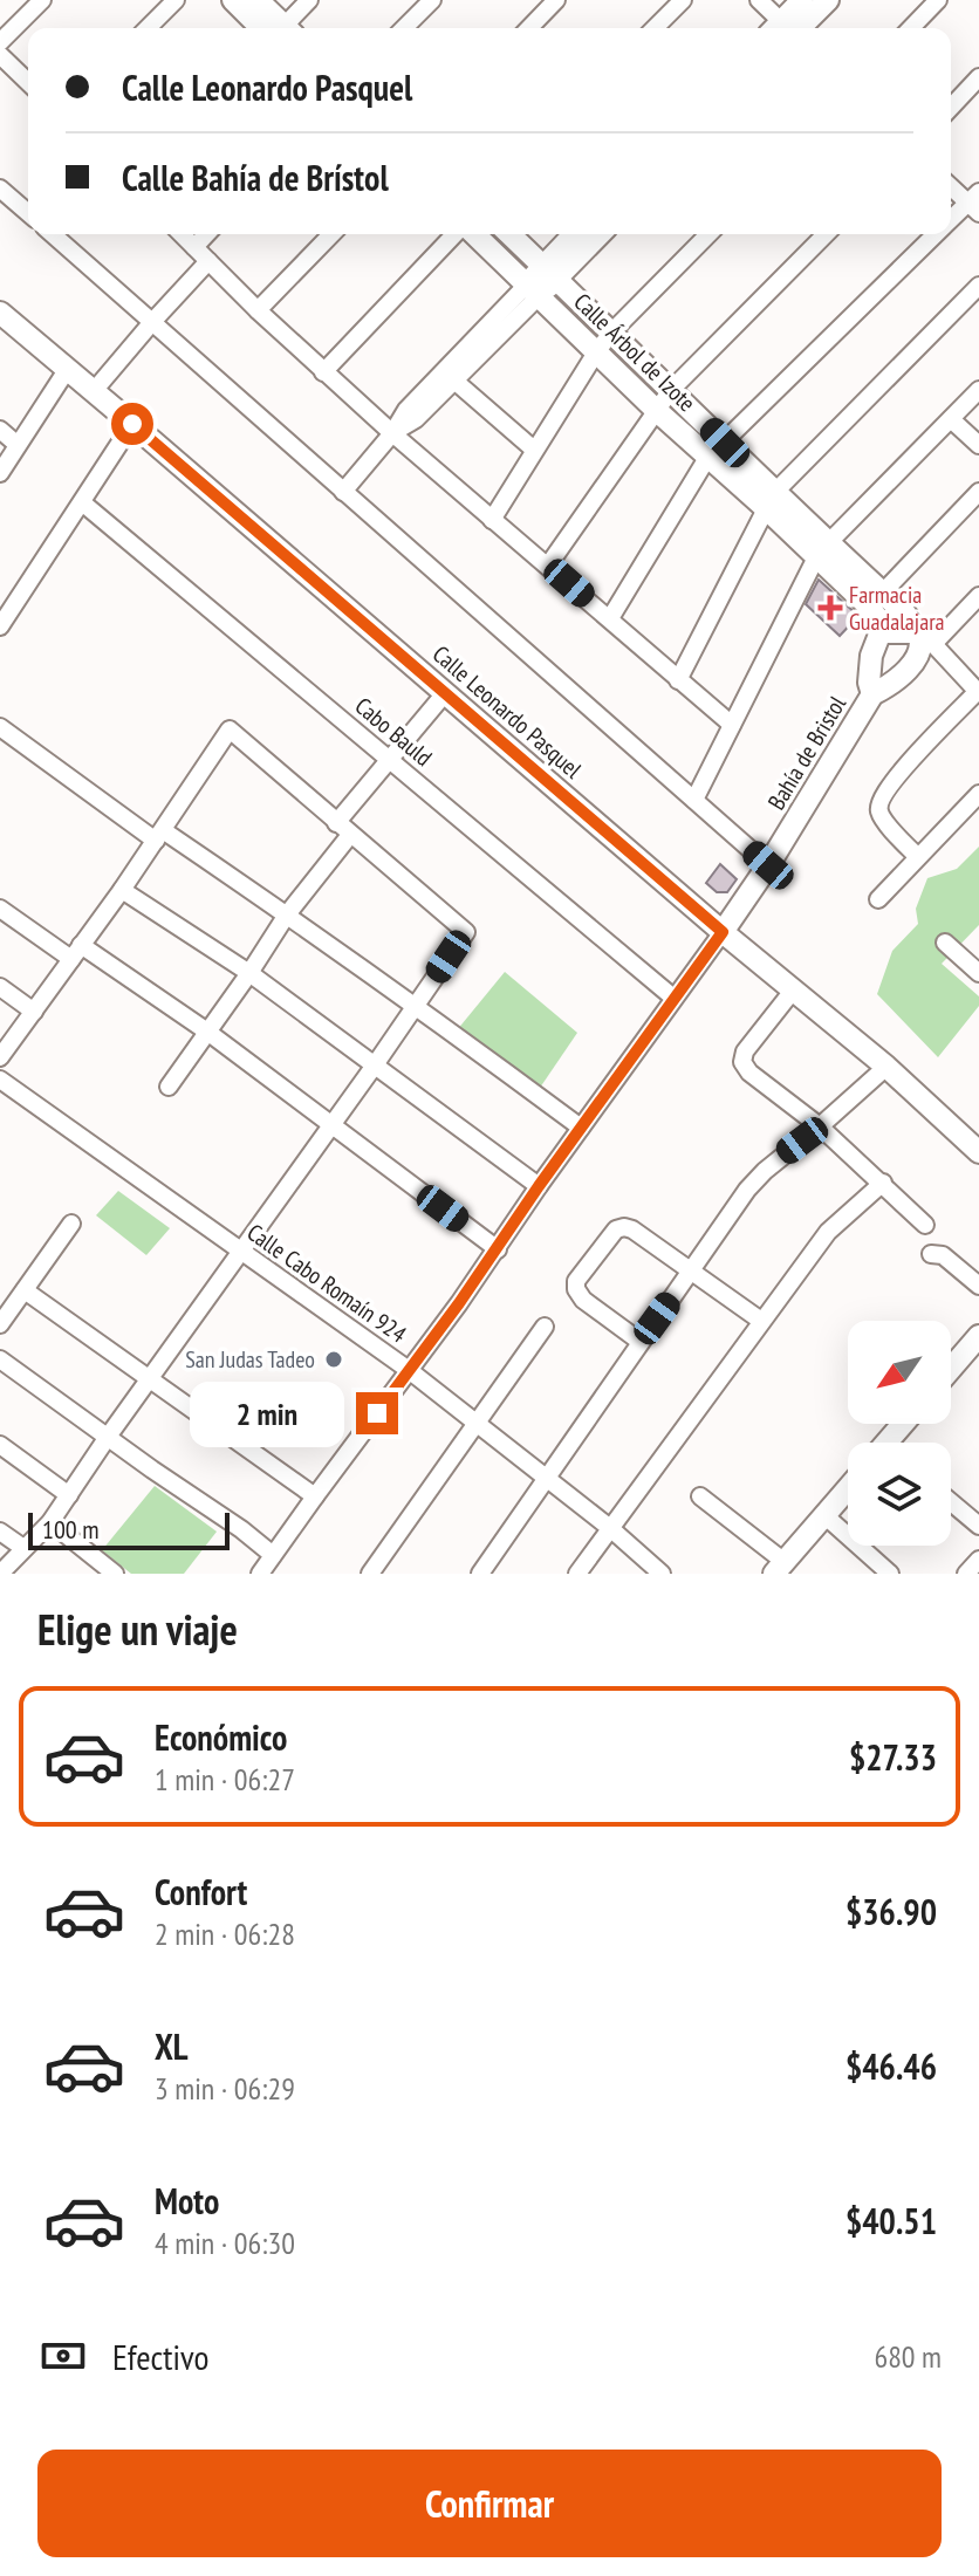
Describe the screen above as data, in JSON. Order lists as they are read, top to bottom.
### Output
{
  "streets": {
    "street": [
      "Calle Árbol de Izote",
      "Calle Leonardo Pasquel",
      "Cabo Bauld",
      "Bahía de Bristol",
      "Calle Cabo Romaín 924"
    ]
  },
  "crossings": [
    ["Calle Árbol de Izote", "Bahía de Bristol"],
    ["Calle Leonardo Pasquel", "Bahía de Bristol"]
  ],
  "places": {
    "health": ["Farmacia Guadalajara"],
    "other": ["San Judas Tadeo"]
  },
  "scale_bar": "100 m",
  "north": "bottom left",
  "page": {
    "banner": ["Calle Leonardo Pasquel", "Calle Bahía de Brístol"],
    "bubble": "2 min",
    "scale": "100 m",
    "heading": "Elige un viaje",
    "list": [
      {
        "name": "Económico",
        "note": "1 min · 06:27",
        "value": "$27.33"
      },
      {
        "name": "Confort",
        "note": "2 min · 06:28",
        "value": "$36.90"
      },
      {
        "name": "XL",
        "note": "3 min · 06:29",
        "value": "$46.46"
      },
      {
        "name": "Moto",
        "note": "4 min · 06:30",
        "value": "$40.51"
      }
    ],
    "pay": ["Efectivo", "680 m"],
    "buttons": "Confirmar"
  }
}
